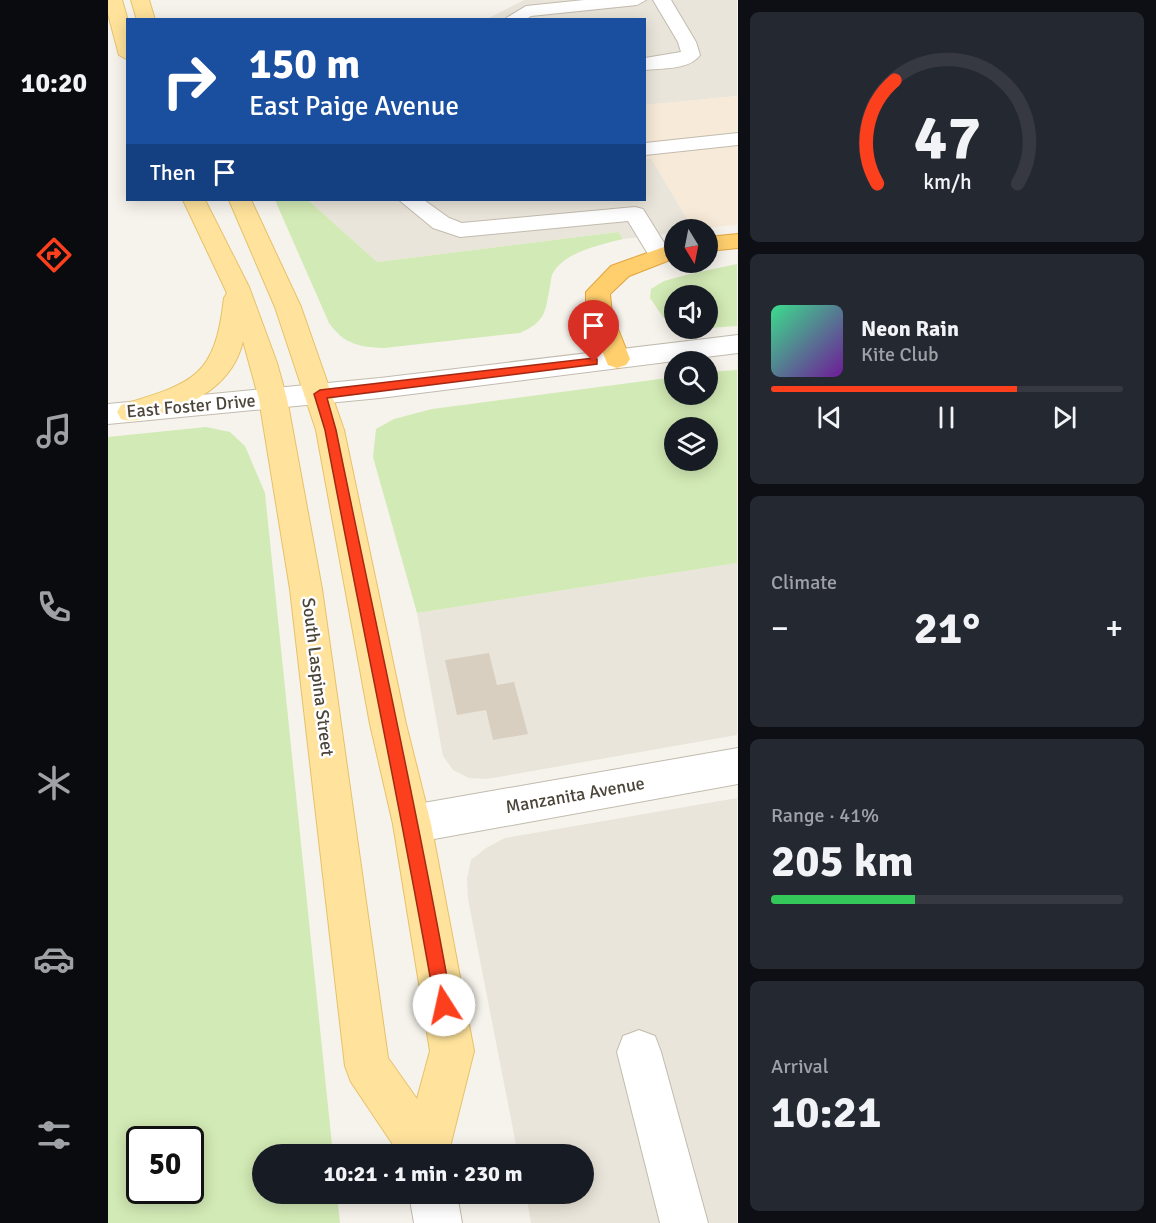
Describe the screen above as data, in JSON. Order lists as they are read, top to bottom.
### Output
{
  "streets": {
    "main road": ["South Laspina Street"],
    "street": ["East Foster Drive", "Manzanita Avenue"]
  },
  "crossings": [
    ["East Foster Drive", "South Laspina Street"],
    ["South Laspina Street", "Manzanita Avenue"]
  ],
  "north": "bottom",
  "page": {
    "tabs": "10:20",
    "turn": ["150 m", "East Paige Avenue"],
    "then": "Then",
    "song": ["Neon Rain", "Kite Club"],
    "tile": [
      "Climate",
      ["Range · 41%", "205 km"],
      ["Arrival", "10:21"]
    ],
    "heat": ["−", "21°", "+"],
    "limit": "50",
    "trip": "10:21 · 1 min · 230 m",
    "gauge": ["47", "km/h"]
  }
}
